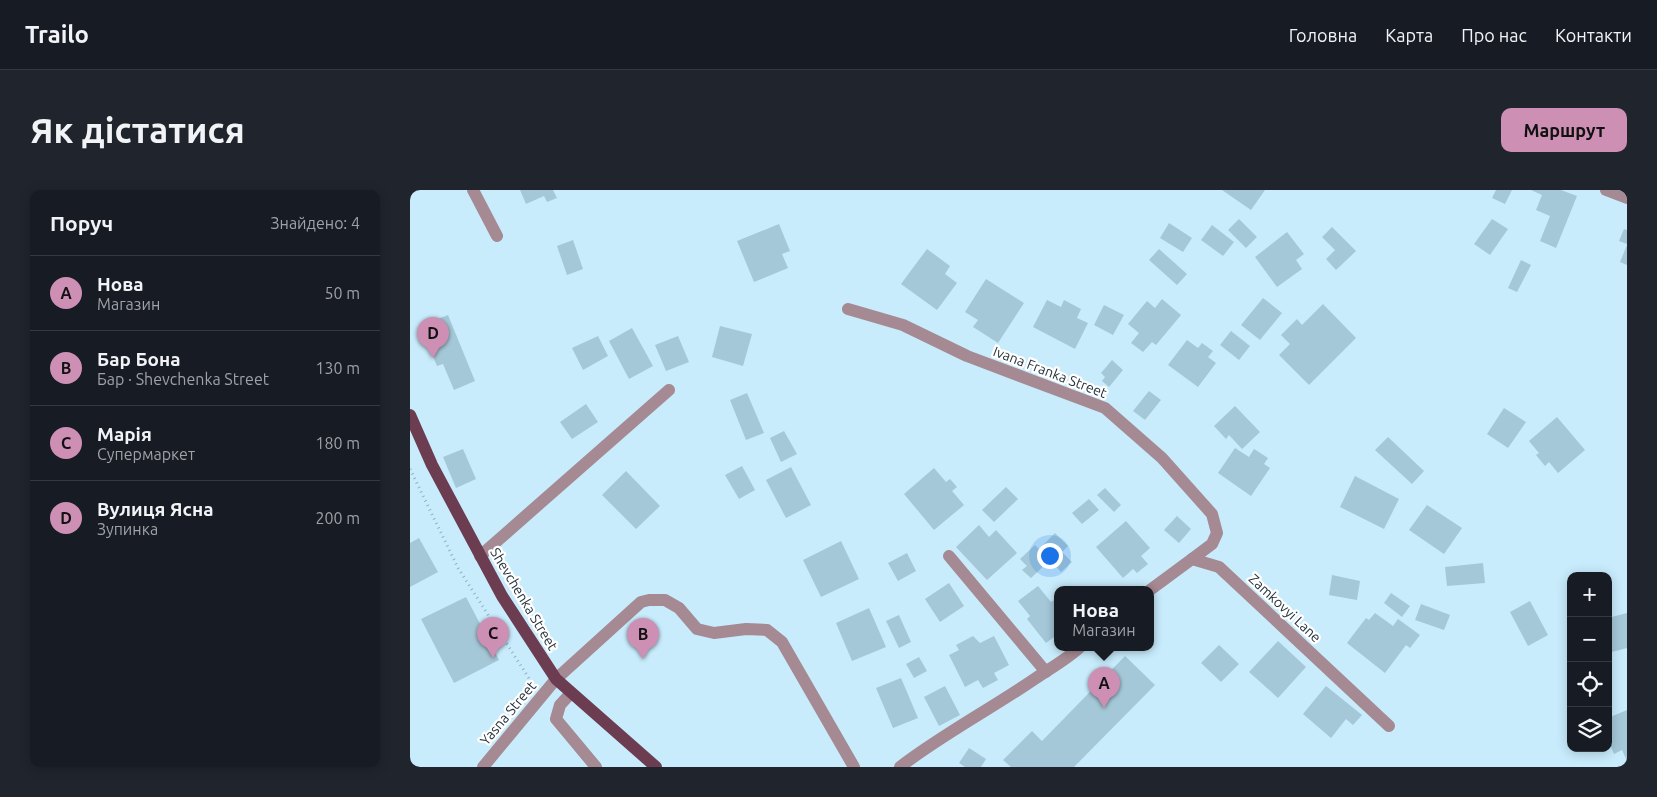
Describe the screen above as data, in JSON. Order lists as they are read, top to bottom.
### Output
{
  "streets": {
    "main road": ["Shevchenka Street"],
    "street": ["Ivana Franka Street", "Zamkovyi Lane", "Yasna Street"]
  },
  "crossings": [
    ["Ivana Franka Street", "Zamkovyi Lane"],
    ["Shevchenka Street", "Yasna Street"]
  ],
  "page": {
    "header": "Trailo",
    "nav": [
      "Головна",
      "Карта",
      "Про нас",
      "Контакти"
    ],
    "buttons": "Маршрут",
    "title": "Як дістатися",
    "heading": ["Поруч", "Знайдено: 4"],
    "list": [
      {
        "mark": "A",
        "name": "Нова",
        "note": "Магазин",
        "value": "50 m"
      },
      {
        "mark": "B",
        "name": "Бар Бона",
        "note": "Бар · Shevchenka Street",
        "value": "130 m"
      },
      {
        "mark": "C",
        "name": "Марія",
        "note": "Супермаркет",
        "value": "180 m"
      },
      {
        "mark": "D",
        "name": "Вулиця Ясна",
        "note": "Зупинка",
        "value": "200 m"
      }
    ],
    "pins": [
      "D",
      "C",
      "B",
      "A"
    ],
    "map_buttons": ["+", "−"],
    "popup": ["Нова", "Магазин"]
  }
}
